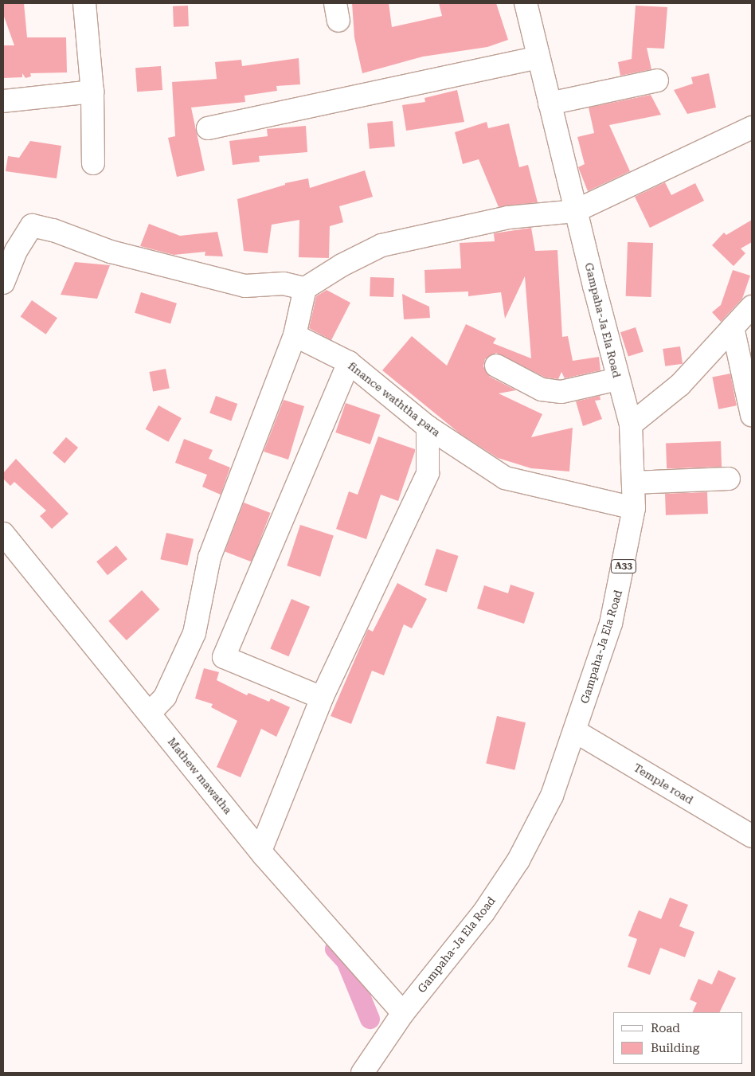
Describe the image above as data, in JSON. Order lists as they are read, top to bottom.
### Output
{
  "streets": {
    "main road": [
      "Gampaha-Ja Ela Road",
      "finance waththa para",
      "A33",
      "Mathew mawatha",
      "Temple road"
    ]
  },
  "crossings": [
    ["Gampaha-Ja Ela Road", "finance waththa para"],
    ["Gampaha-Ja Ela Road", "Mathew mawatha"],
    ["Gampaha-Ja Ela Road", "Temple road"]
  ],
  "legend": ["Road", "Building"]
}
